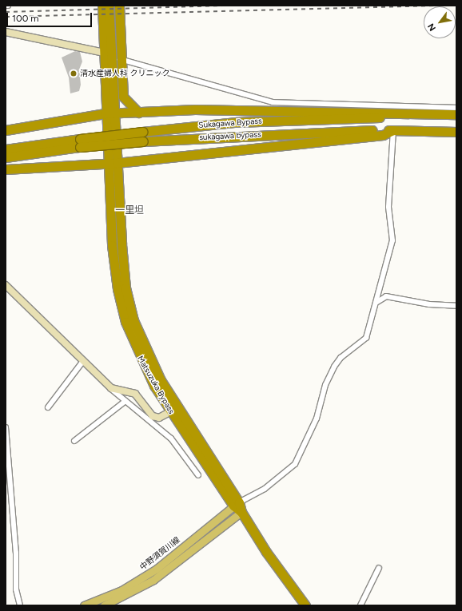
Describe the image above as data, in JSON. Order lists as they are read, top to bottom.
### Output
{
  "streets": {
    "highway": ["Sukagawa Bypass", "sukagawa bypass", "Matsuzuka Bypass"],
    "main road": ["中野須賀川線"]
  },
  "crossings": [
    ["Sukagawa Bypass", "sukagawa bypass"],
    ["Matsuzuka Bypass", "中野須賀川線"]
  ],
  "districts": ["一里坦"],
  "places": ["清水産婦人科 クリニック"],
  "scale_bar": "100 m",
  "north": "bottom left"
}
